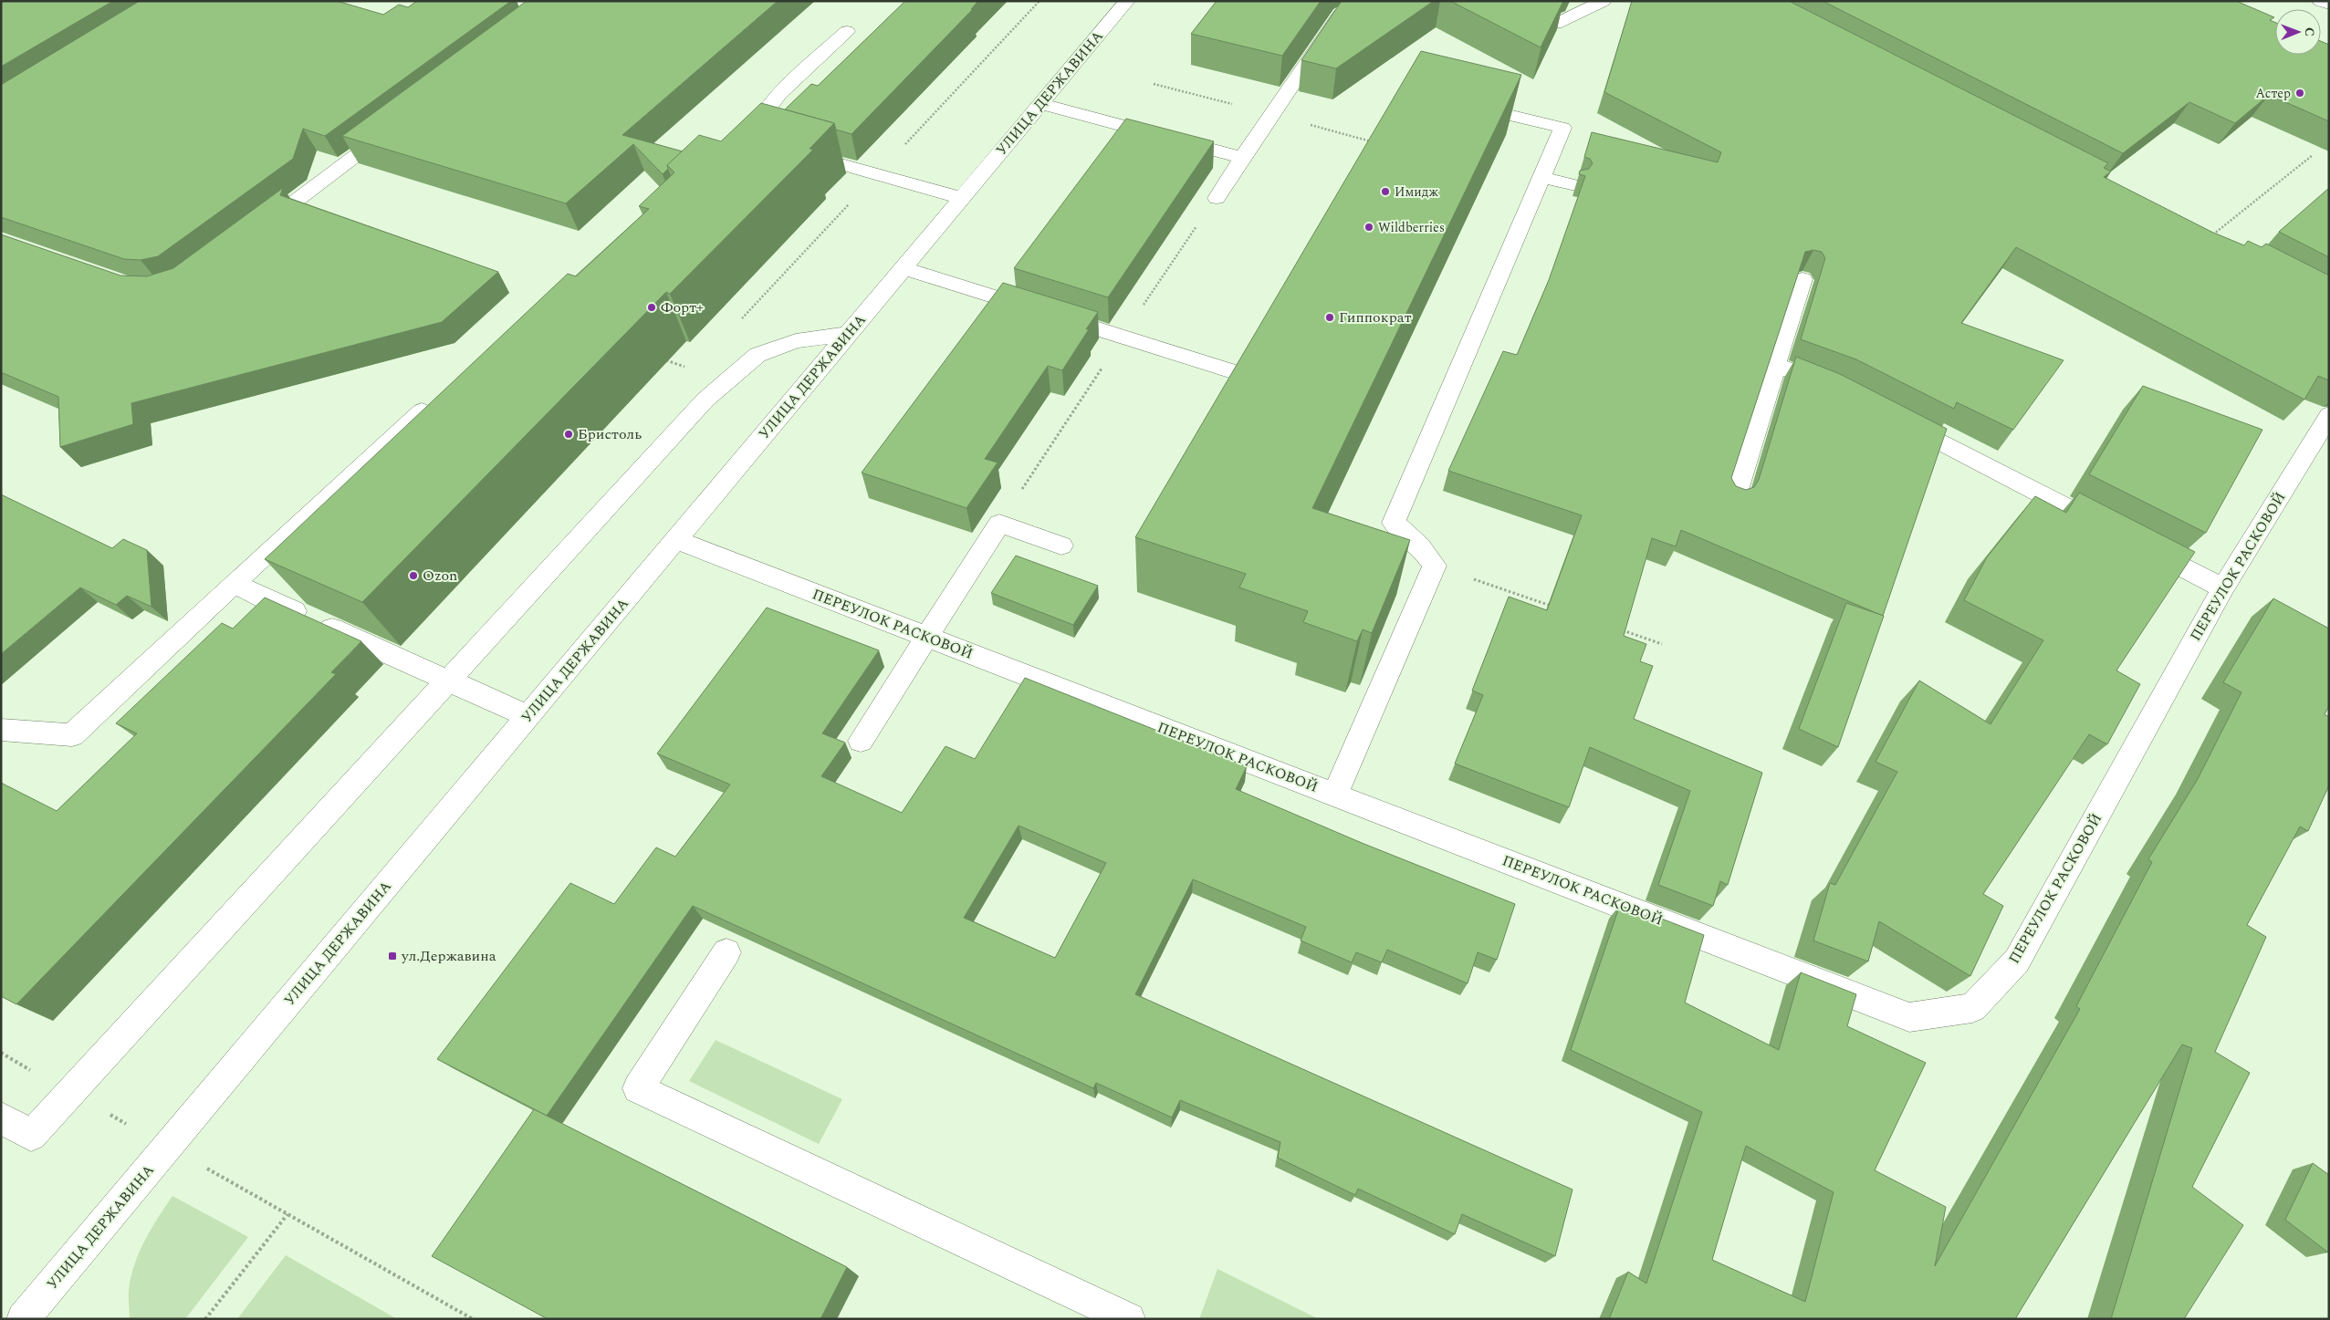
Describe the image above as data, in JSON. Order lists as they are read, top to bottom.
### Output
{
  "streets": {
    "street": ["УЛИЦА ДЕРЖАВИНА", "ПЕРЕУЛОК РАСКОВОЙ"]
  },
  "crossings": [
    ["УЛИЦА ДЕРЖАВИНА", "ПЕРЕУЛОК РАСКОВОЙ"]
  ],
  "places": {
    "other": [
      "Астер",
      "Имидж",
      "Wildberries",
      "Форт+",
      "Гиппократ",
      "Бристоль",
      "Ozon"
    ],
    "transit": ["ул.Державина"]
  },
  "north": "right"
}
